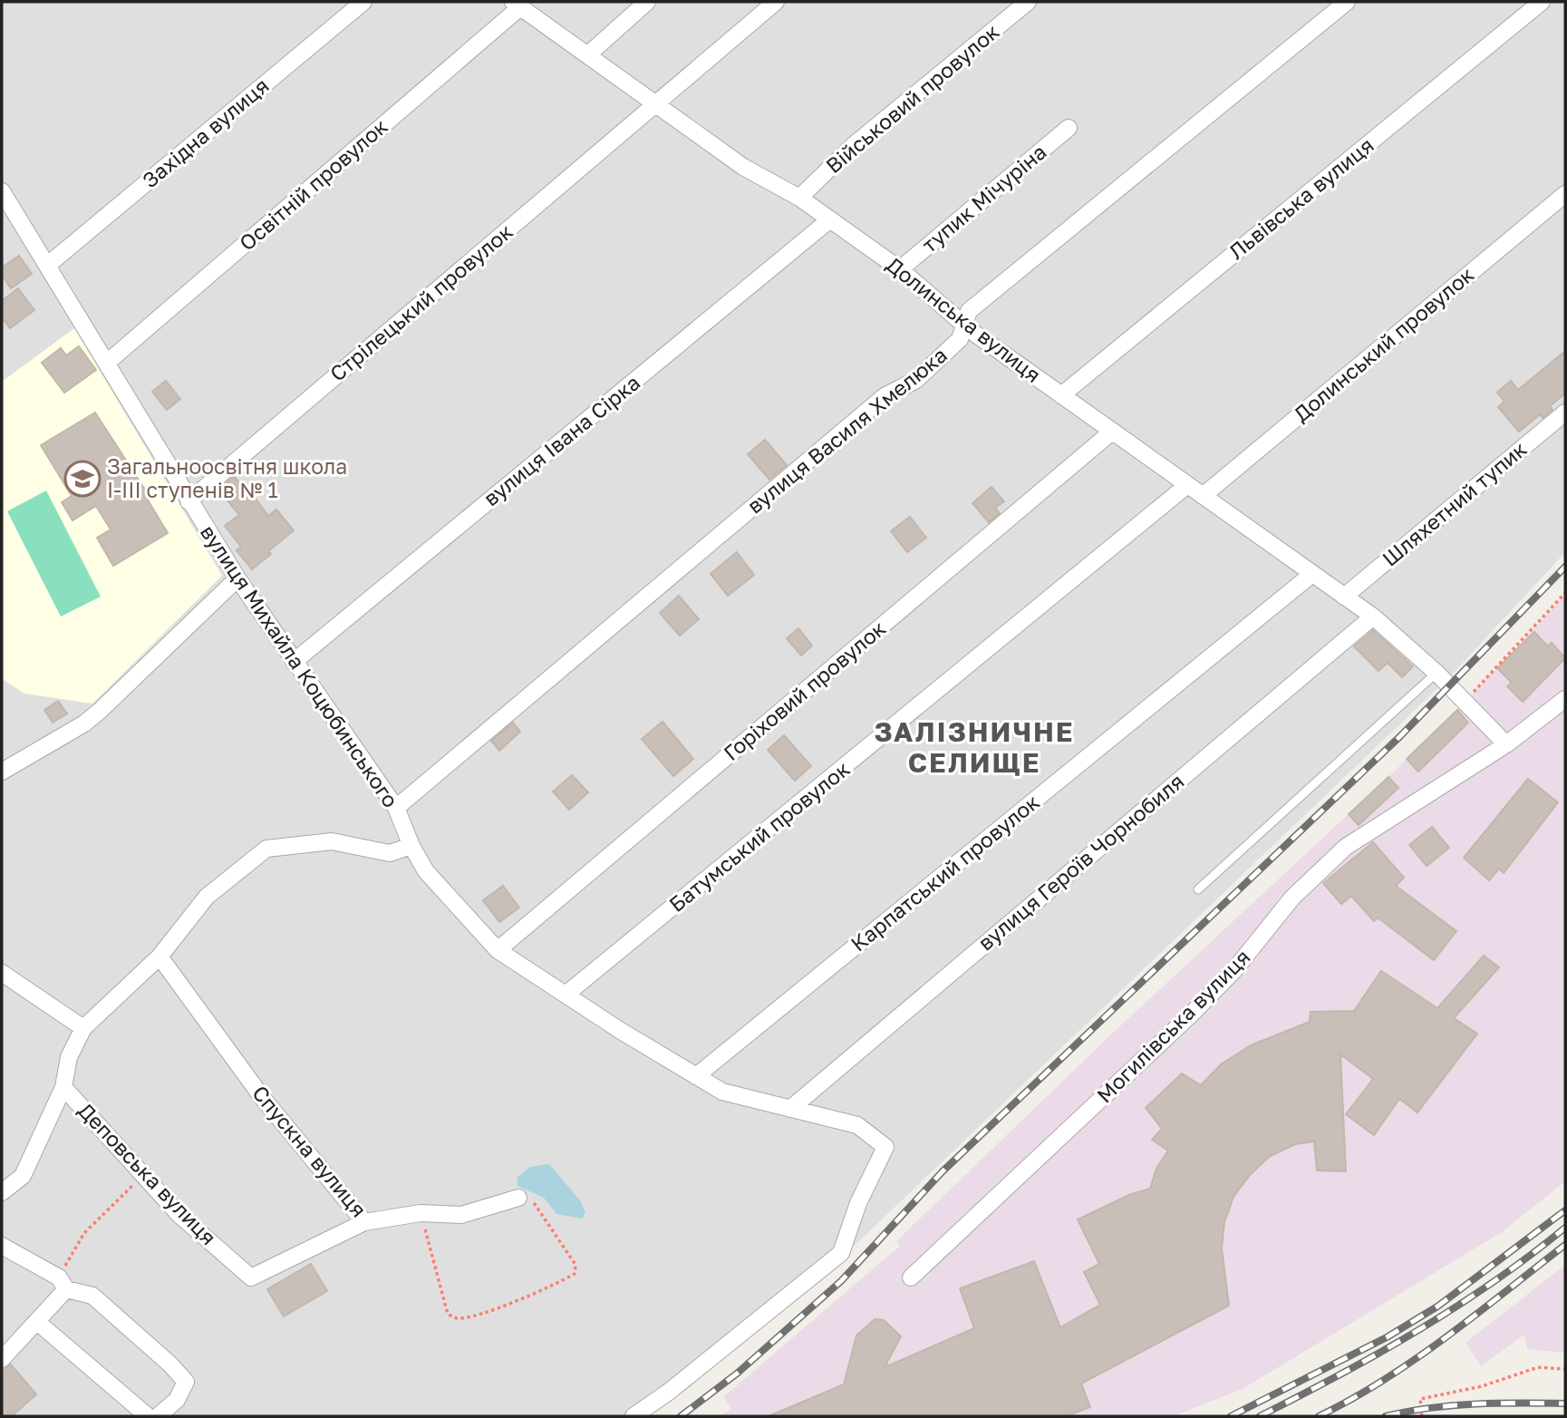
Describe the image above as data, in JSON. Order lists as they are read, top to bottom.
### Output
{
  "streets": {
    "street": [
      "Військовий провулок",
      "Західна вулиця",
      "Освітній провулок",
      "тупик Мічуріна",
      "Львівська вулиця",
      "Стрілецький провулок",
      "Долинська вулиця",
      "Долинський провулок",
      "вулиця Василя Хмелюка",
      "вулиця Івана Сірка",
      "Шляхетний тупик",
      "вулиця Михайла Коцюбинського",
      "Горіховий провулок",
      "Батумський провулок",
      "вулиця Героїв Чорнобиля",
      "Карпатський провулок",
      "Могилівська вулиця",
      "Спускна вулиця",
      "Деповська вулиця"
    ]
  },
  "crossings": [
    ["Військовий провулок", "Долинська вулиця"],
    ["Західна вулиця", "вулиця Михайла Коцюбинського"],
    ["Освітній провулок", "Долинська вулиця"],
    ["Освітній провулок", "вулиця Михайла Коцюбинського"],
    ["тупик Мічуріна", "Долинська вулиця"],
    ["Львівська вулиця", "Долинська вулиця"],
    ["Стрілецький провулок", "Долинська вулиця"],
    ["Стрілецький провулок", "вулиця Михайла Коцюбинського"],
    ["Долинська вулиця", "Долинський провулок"],
    ["Долинська вулиця", "вулиця Василя Хмелюка"],
    ["Долинська вулиця", "вулиця Івана Сірка"],
    ["Долинська вулиця", "Шляхетний тупик"],
    ["Долинська вулиця", "Горіховий провулок"],
    ["Долинська вулиця", "Батумський провулок"],
    ["Долинська вулиця", "вулиця Героїв Чорнобиля"],
    ["Долинська вулиця", "Карпатський провулок"],
    ["вулиця Василя Хмелюка", "вулиця Михайла Коцюбинського"],
    ["вулиця Івана Сірка", "вулиця Михайла Коцюбинського"],
    ["вулиця Михайла Коцюбинського", "Горіховий провулок"],
    ["вулиця Михайла Коцюбинського", "Батумський провулок"],
    ["вулиця Михайла Коцюбинського", "вулиця Героїв Чорнобиля"],
    ["вулиця Михайла Коцюбинського", "Карпатський провулок"],
    ["Спускна вулиця", "Деповська вулиця"]
  ],
  "districts": ["ЗАЛІЗНИЧНЕ СЕЛИЩЕ"],
  "places": {
    "school or university": ["Загальноосвітня школа І-ІІІ ступенів № 1"]
  }
}
